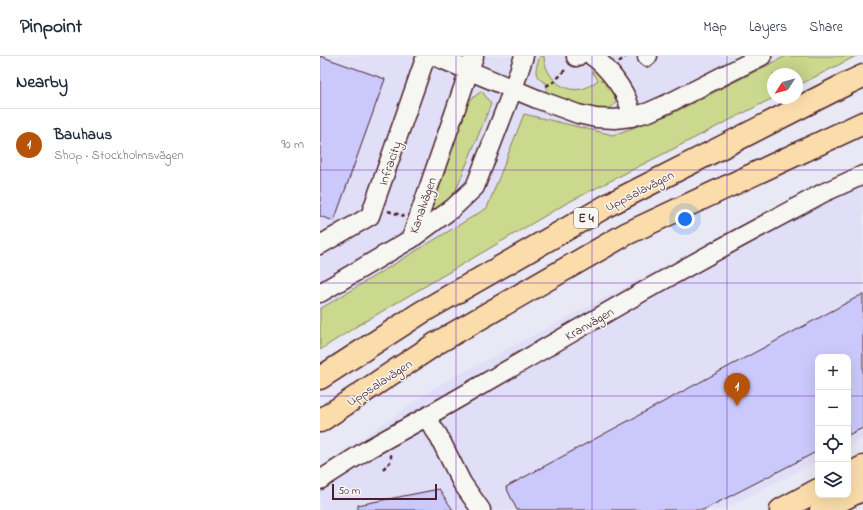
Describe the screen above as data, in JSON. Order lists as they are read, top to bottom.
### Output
{
  "streets": {
    "main road": ["Uppsalavägen", "E 4"],
    "street": ["Infracity", "Kanalvägen", "Kranvägen"]
  },
  "scale_bar": "50 m",
  "north": "bottom left",
  "page": {
    "header": "Pinpoint",
    "nav": ["Map", "Layers", "Share"],
    "heading": "Nearby",
    "list": [
      {
        "mark": "1",
        "name": "Bauhaus",
        "note": "Shop · Stockholmsvägen",
        "value": "90 m"
      }
    ],
    "map_buttons": ["+", "−"],
    "pins": "1",
    "scale": "50 m"
  }
}
